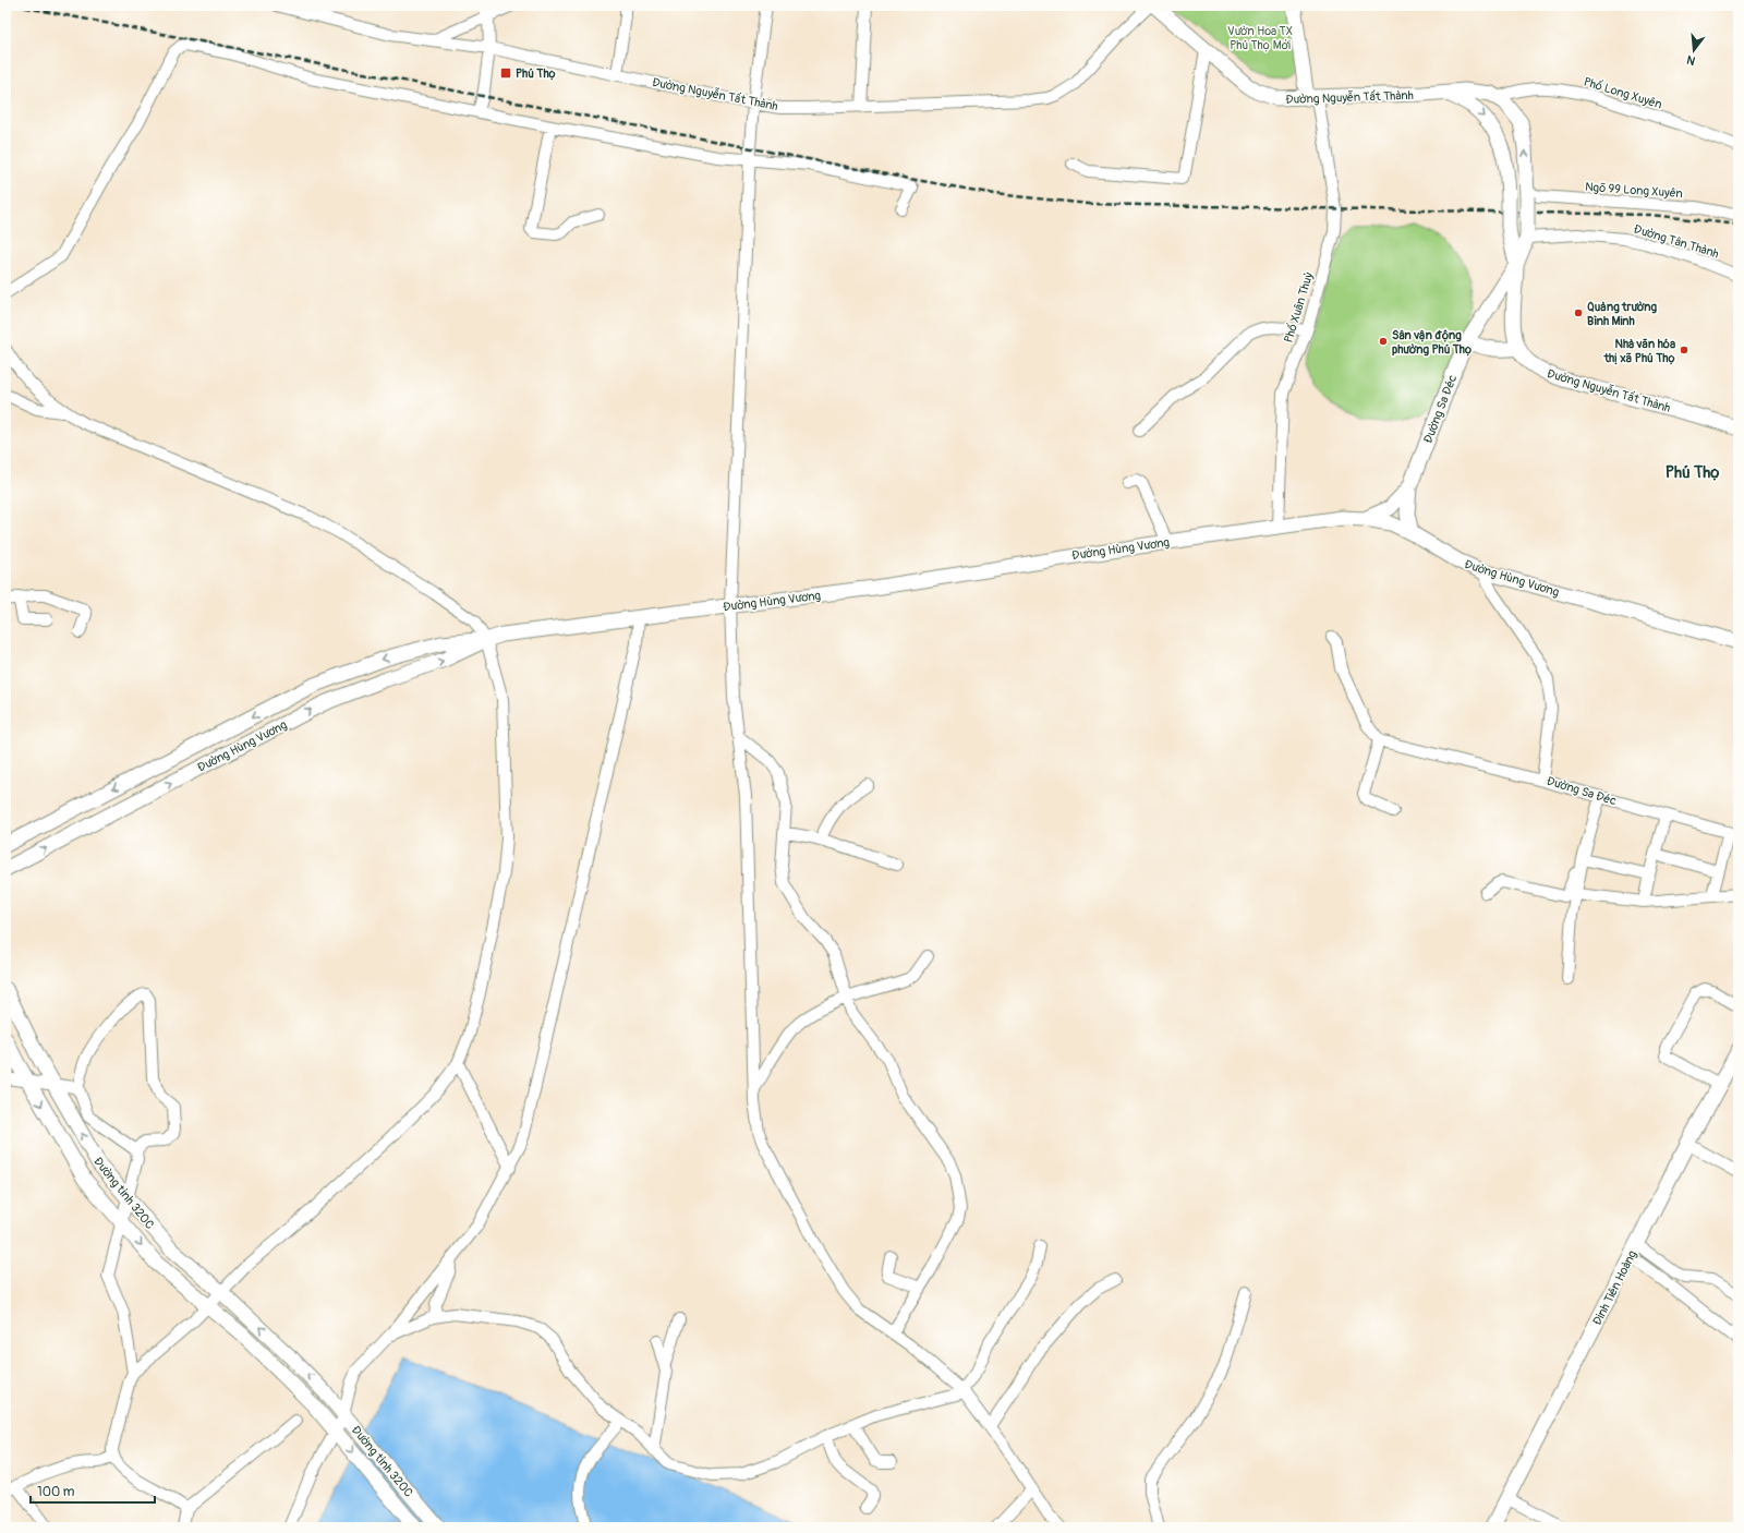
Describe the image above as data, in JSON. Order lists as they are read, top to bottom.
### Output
{
  "streets": {
    "main road": [
      "Đường Nguyễn Tất Thành",
      "Đường Sa Đéc",
      "Đường Hùng Vương",
      "Đường tỉnh 320C",
      "Đinh Tiên Hoàng"
    ],
    "street": [
      "Phố Long Xuyên",
      "Ngõ 99 Long Xuyên",
      "Đường Tân Thành",
      "Phố Xuân Thuỷ"
    ]
  },
  "crossings": [
    ["Phố Long Xuyên", "Đường Nguyễn Tất Thành"],
    ["Đường Nguyễn Tất Thành", "Ngõ 99 Long Xuyên"],
    ["Đường Nguyễn Tất Thành", "Đường Tân Thành"],
    ["Đường Nguyễn Tất Thành", "Phố Xuân Thuỷ"],
    ["Đường Nguyễn Tất Thành", "Đường Sa Đéc"],
    ["Phố Xuân Thuỷ", "Đường Hùng Vương"],
    ["Đường Sa Đéc", "Đường Hùng Vương"]
  ],
  "districts": ["Phú Thọ"],
  "parks": ["Vườn Hoa TX Phú Thọ Mới"],
  "places": {
    "transit": ["Phú Thọ"],
    "other": ["Quảng trường Bình Minh", "Sân vận động phường Phú Thọ", "Nhà văn hóa thị xã Phú Thọ"]
  },
  "scale_bar": "100 m",
  "north": "bottom"
}
